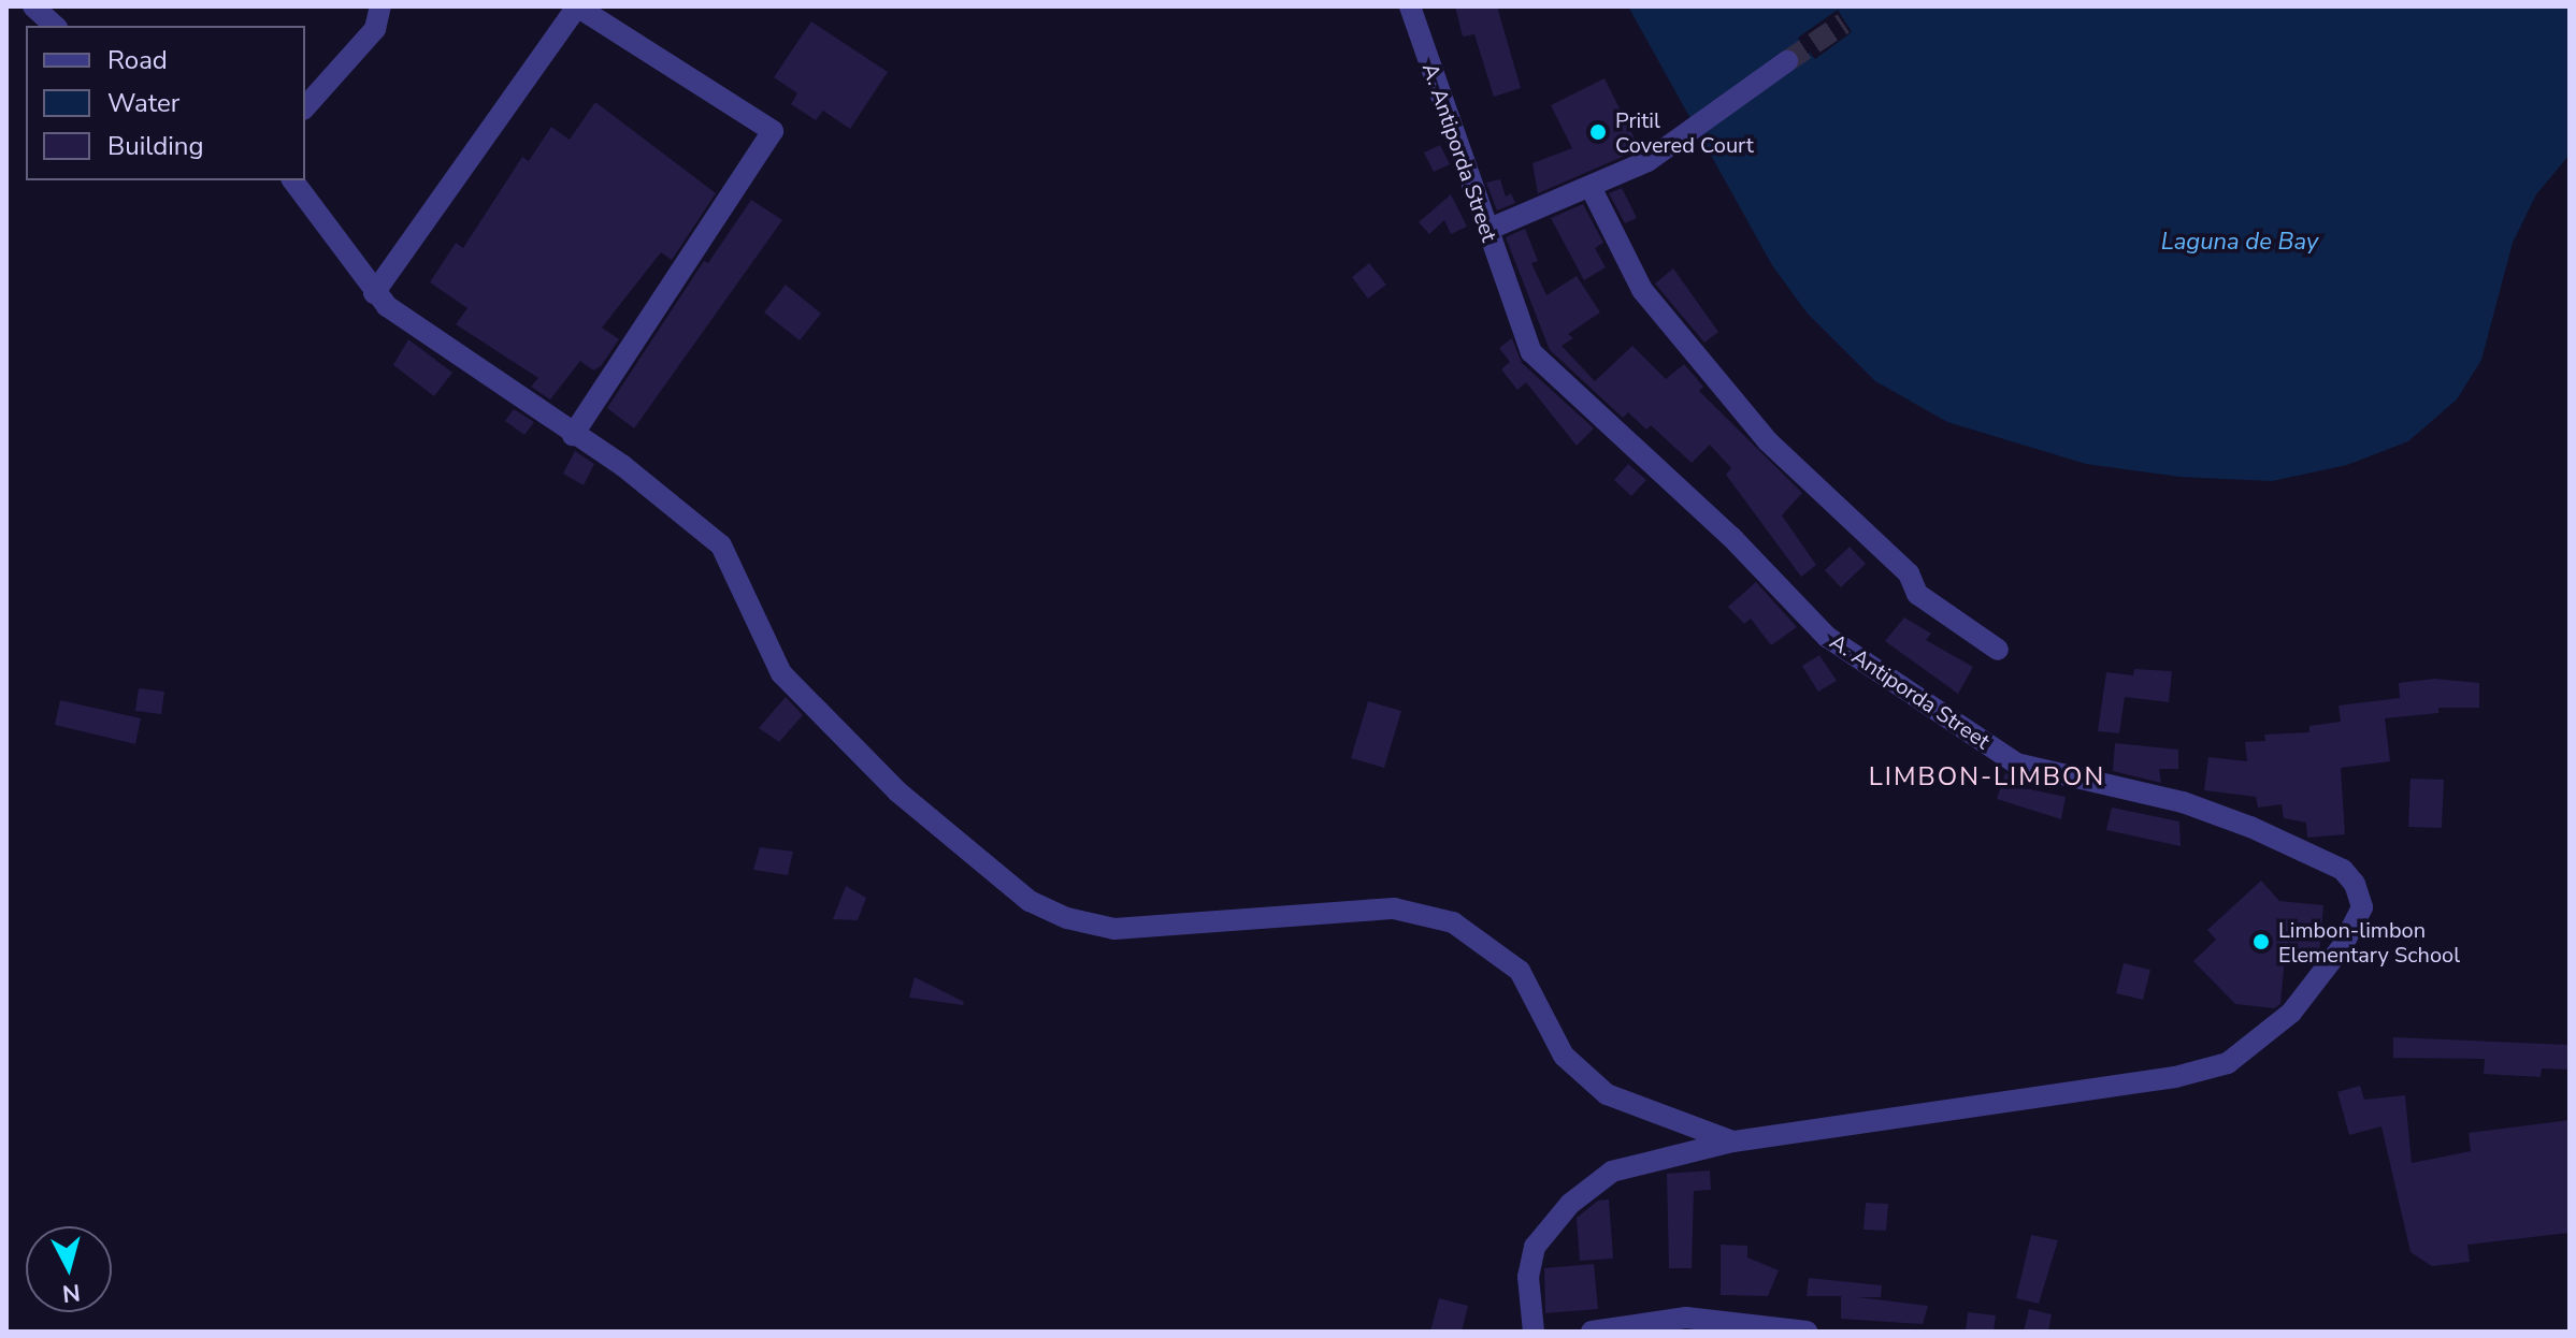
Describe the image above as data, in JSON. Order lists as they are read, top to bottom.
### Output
{
  "streets": {
    "street": ["A. Antiporda Street"]
  },
  "districts": ["LIMBON-LIMBON"],
  "water": ["Laguna de Bay"],
  "places": ["Pritil Covered Court", "Limbon-limbon Elementary School"],
  "legend": ["Road", "Water", "Building"],
  "north": "bottom"
}
